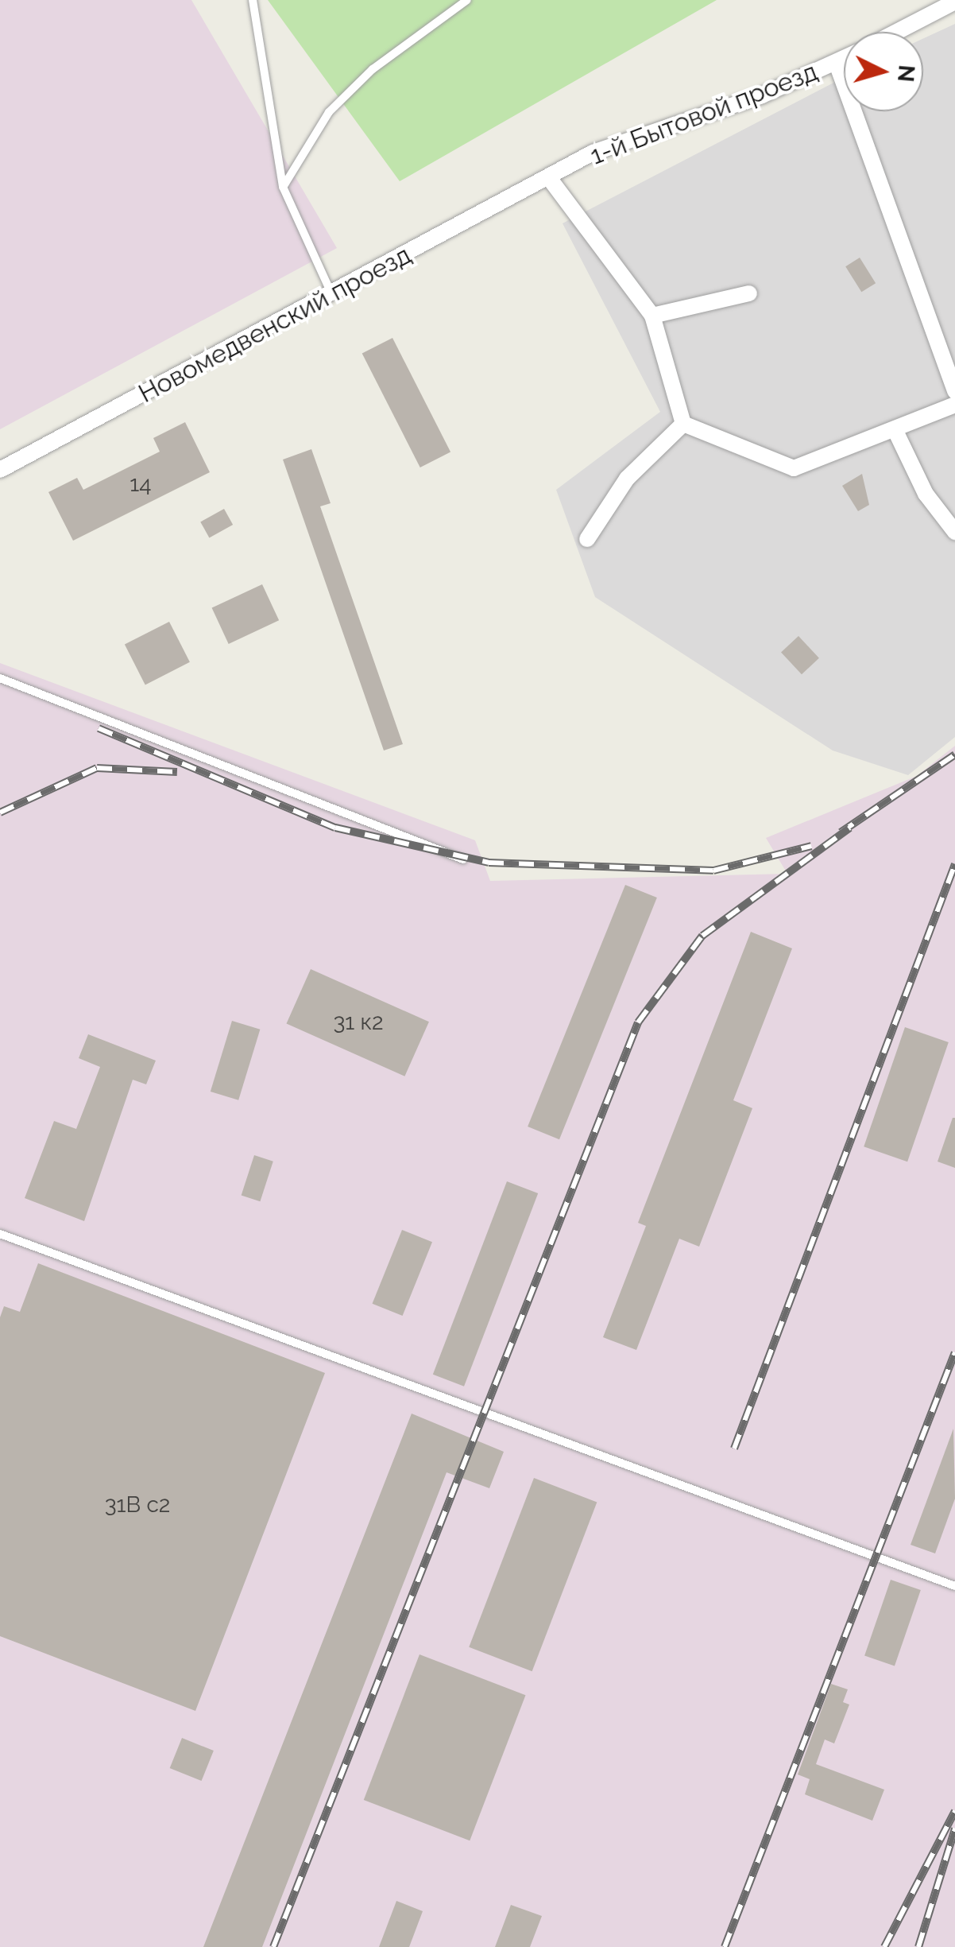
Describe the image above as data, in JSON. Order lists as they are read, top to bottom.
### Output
{
  "streets": {
    "street": ["1-й Бытовой проезд", "Новомедвенский проезд"]
  },
  "crossings": [
    ["1-й Бытовой проезд", "Новомедвенский проезд"]
  ],
  "house_numbers": ["14", "31 к2", "31В с2"],
  "north": "right"
}
